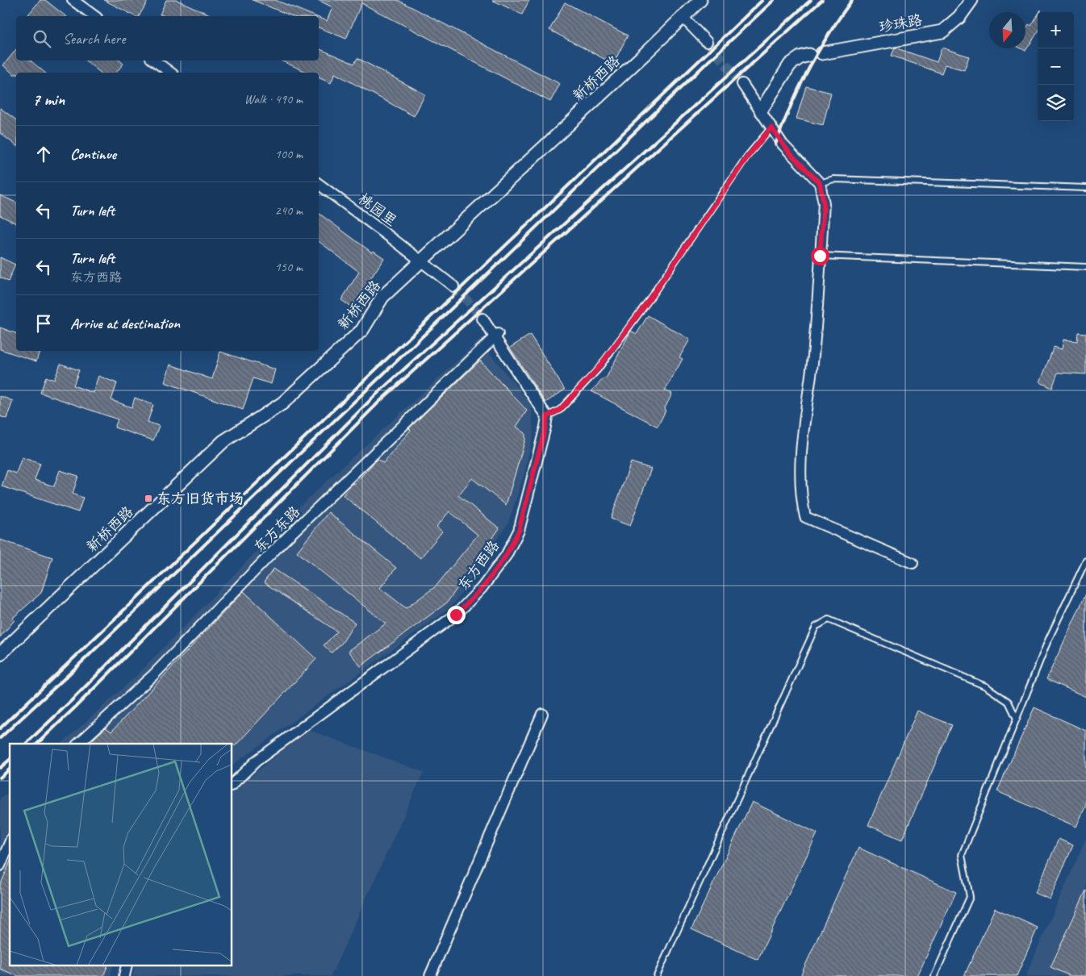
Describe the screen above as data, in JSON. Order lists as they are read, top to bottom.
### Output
{
  "streets": {
    "street": [
      "珍珠路",
      "新桥西路",
      "桃园里",
      "东方东路",
      "东方西路"
    ]
  },
  "crossings": [
    ["新桥西路", "桃园里"]
  ],
  "places": {
    "transit": ["东方旧货市场"]
  },
  "north": "bottom",
  "page": {
    "map_buttons": ["+", "−"],
    "search": "Search here",
    "heading": ["7 min", "Walk · 490 m"],
    "list": [
      ["Continue", "100 m"],
      ["Turn left", "240 m"],
      ["Turn left", "东方西路", "150 m"],
      "Arrive at destination"
    ]
  }
}
